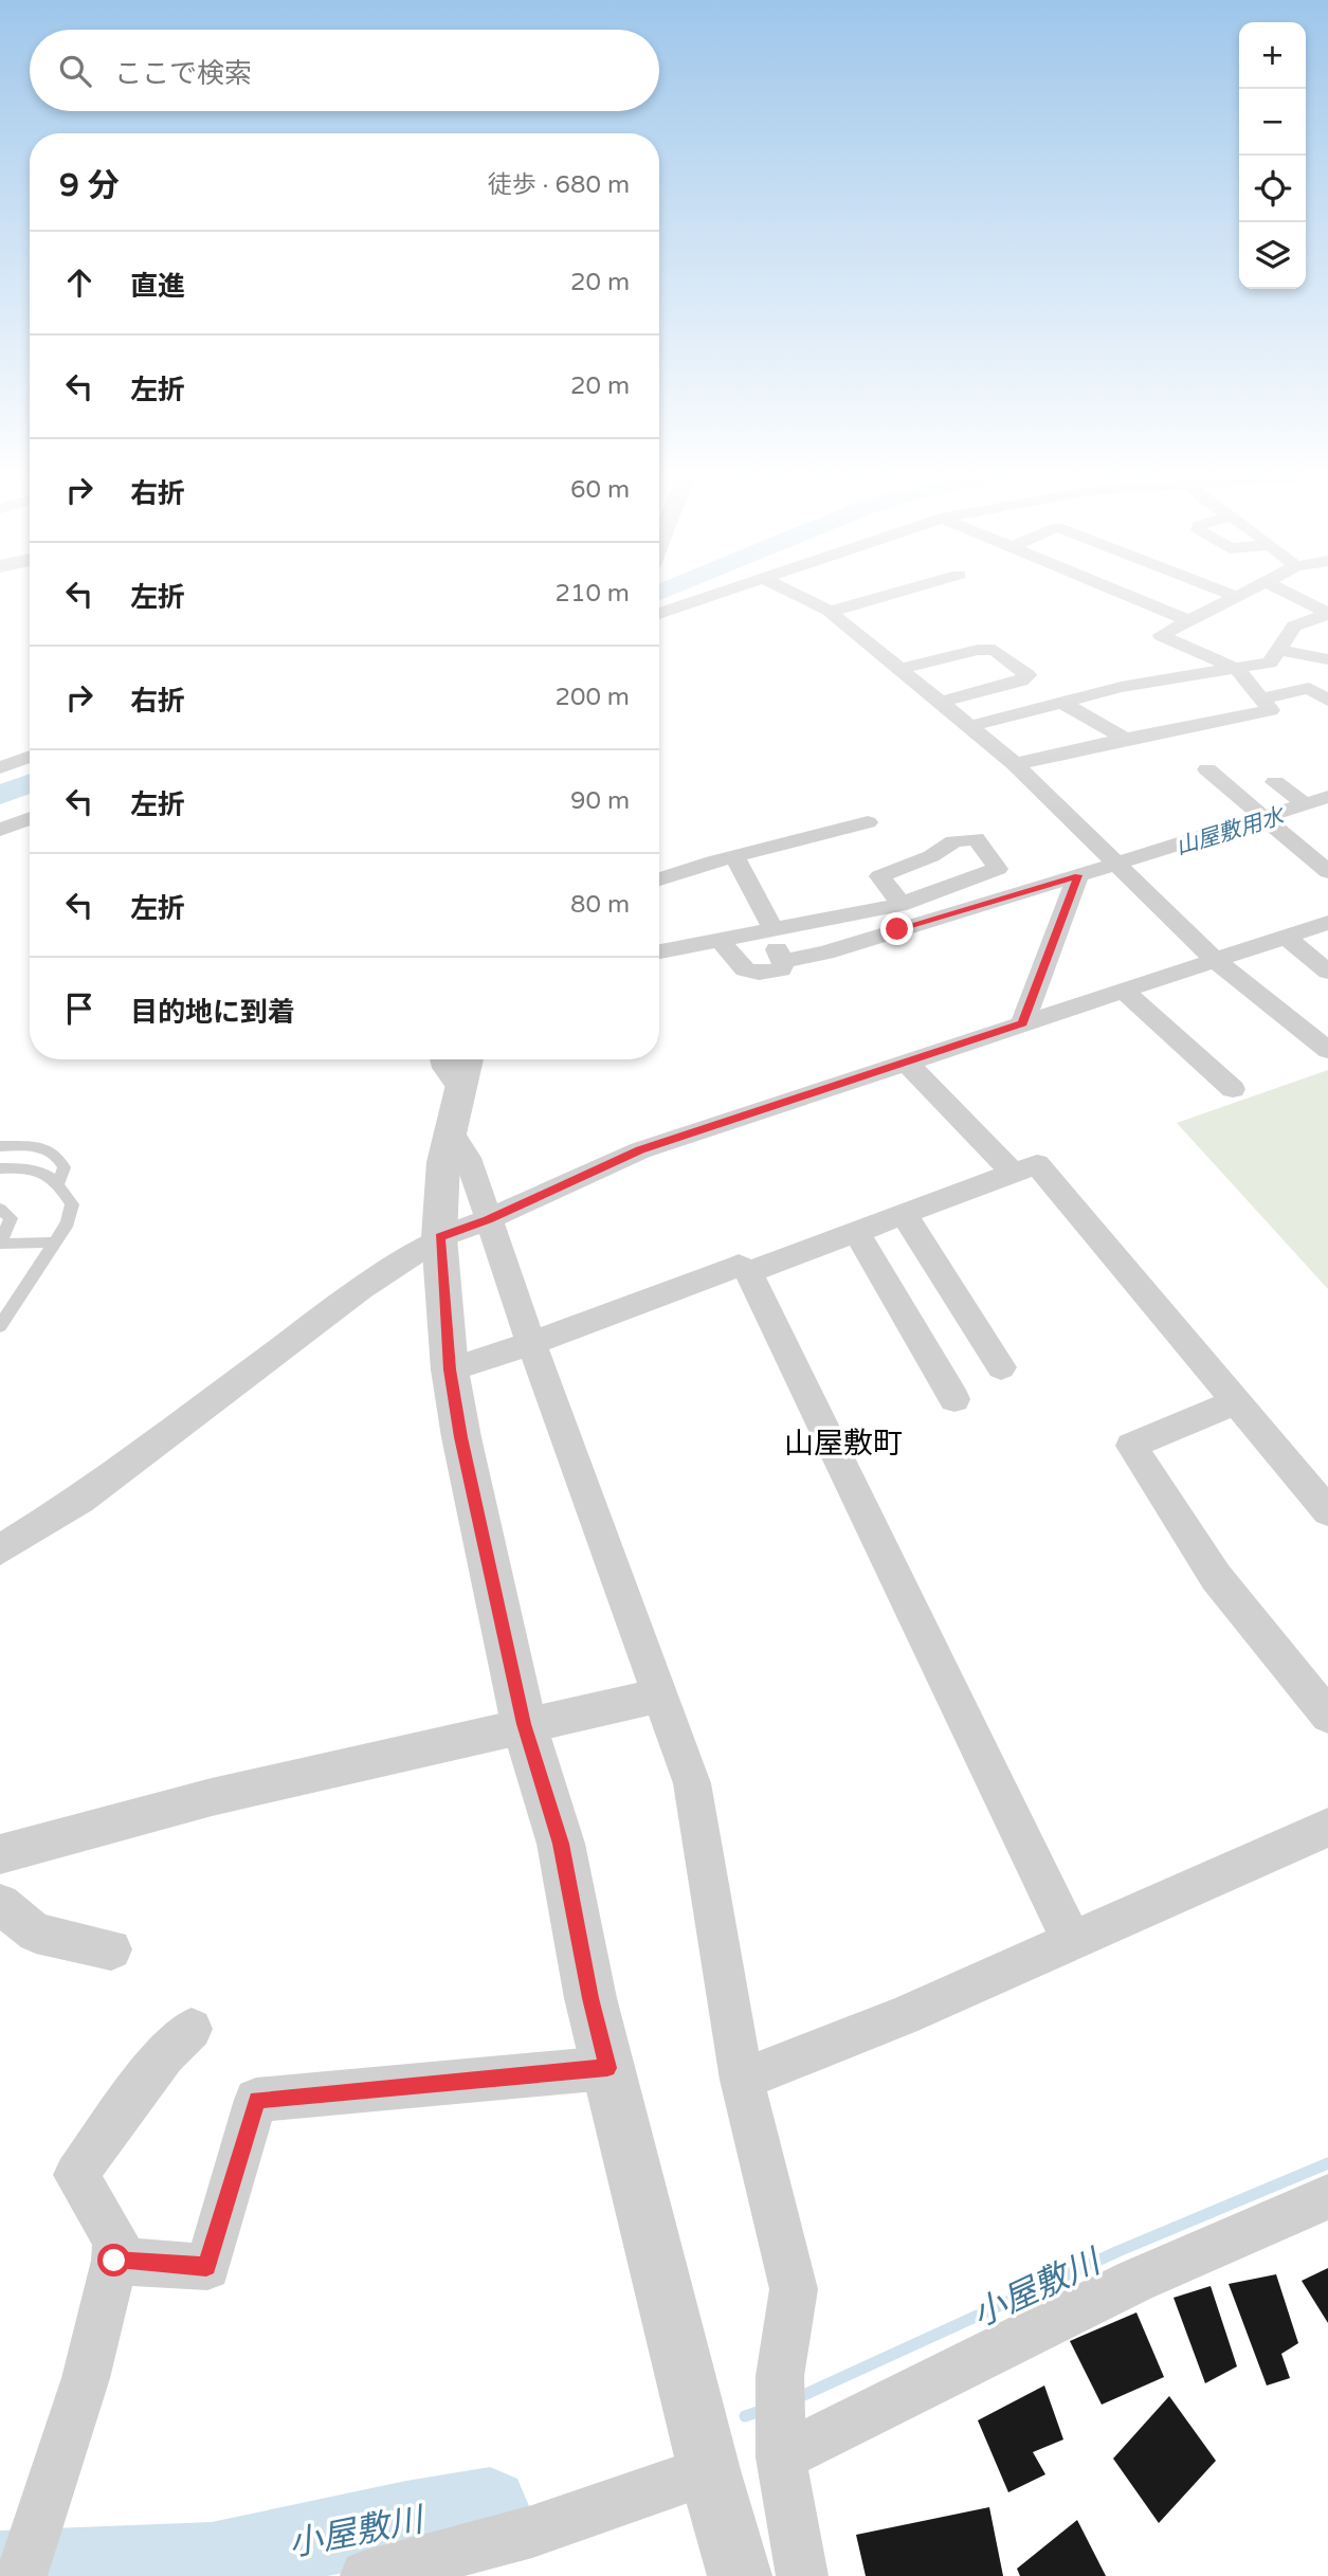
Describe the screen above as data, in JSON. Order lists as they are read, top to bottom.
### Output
{
  "districts": ["山屋敷町"],
  "water": ["山屋敷用水", "小屋敷川"],
  "page": {
    "map_buttons": ["+", "−"],
    "search": "ここで検索",
    "heading": ["9 分", "徒歩 · 680 m"],
    "list": [
      ["直進", "20 m"],
      ["左折", "20 m"],
      ["右折", "60 m"],
      ["左折", "210 m"],
      ["右折", "200 m"],
      ["左折", "90 m"],
      ["左折", "80 m"],
      "目的地に到着"
    ]
  }
}
